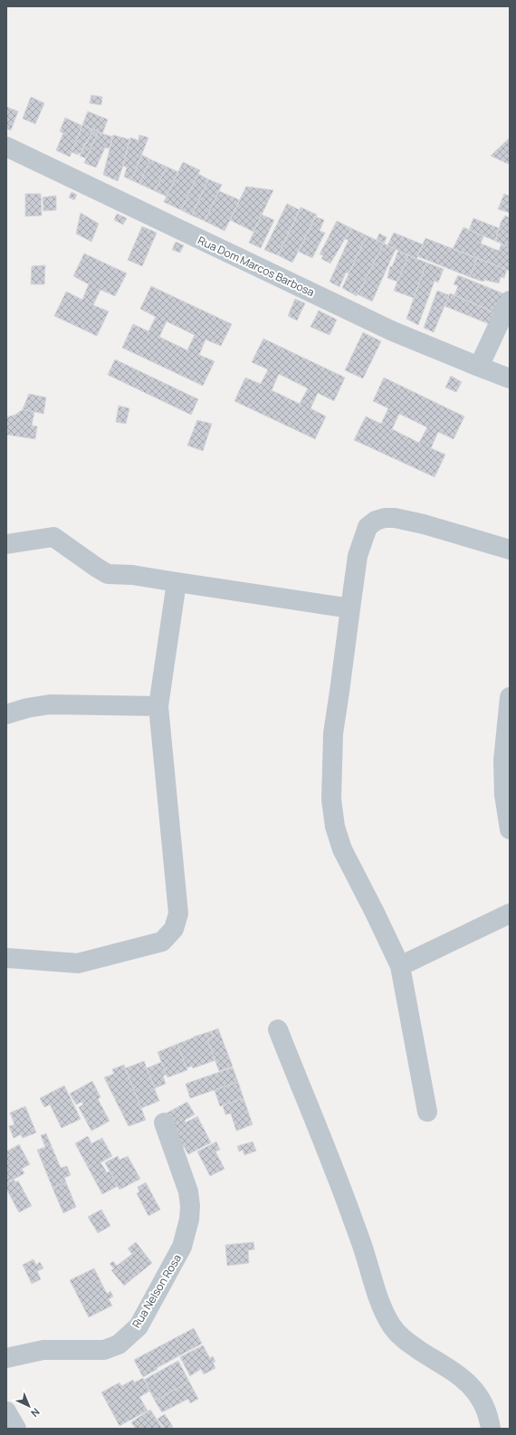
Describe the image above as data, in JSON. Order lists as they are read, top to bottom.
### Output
{
  "streets": {
    "street": ["Rua Dom Marcos Barbosa", "Rua Nelson Rosa"]
  },
  "north": "bottom right"
}
